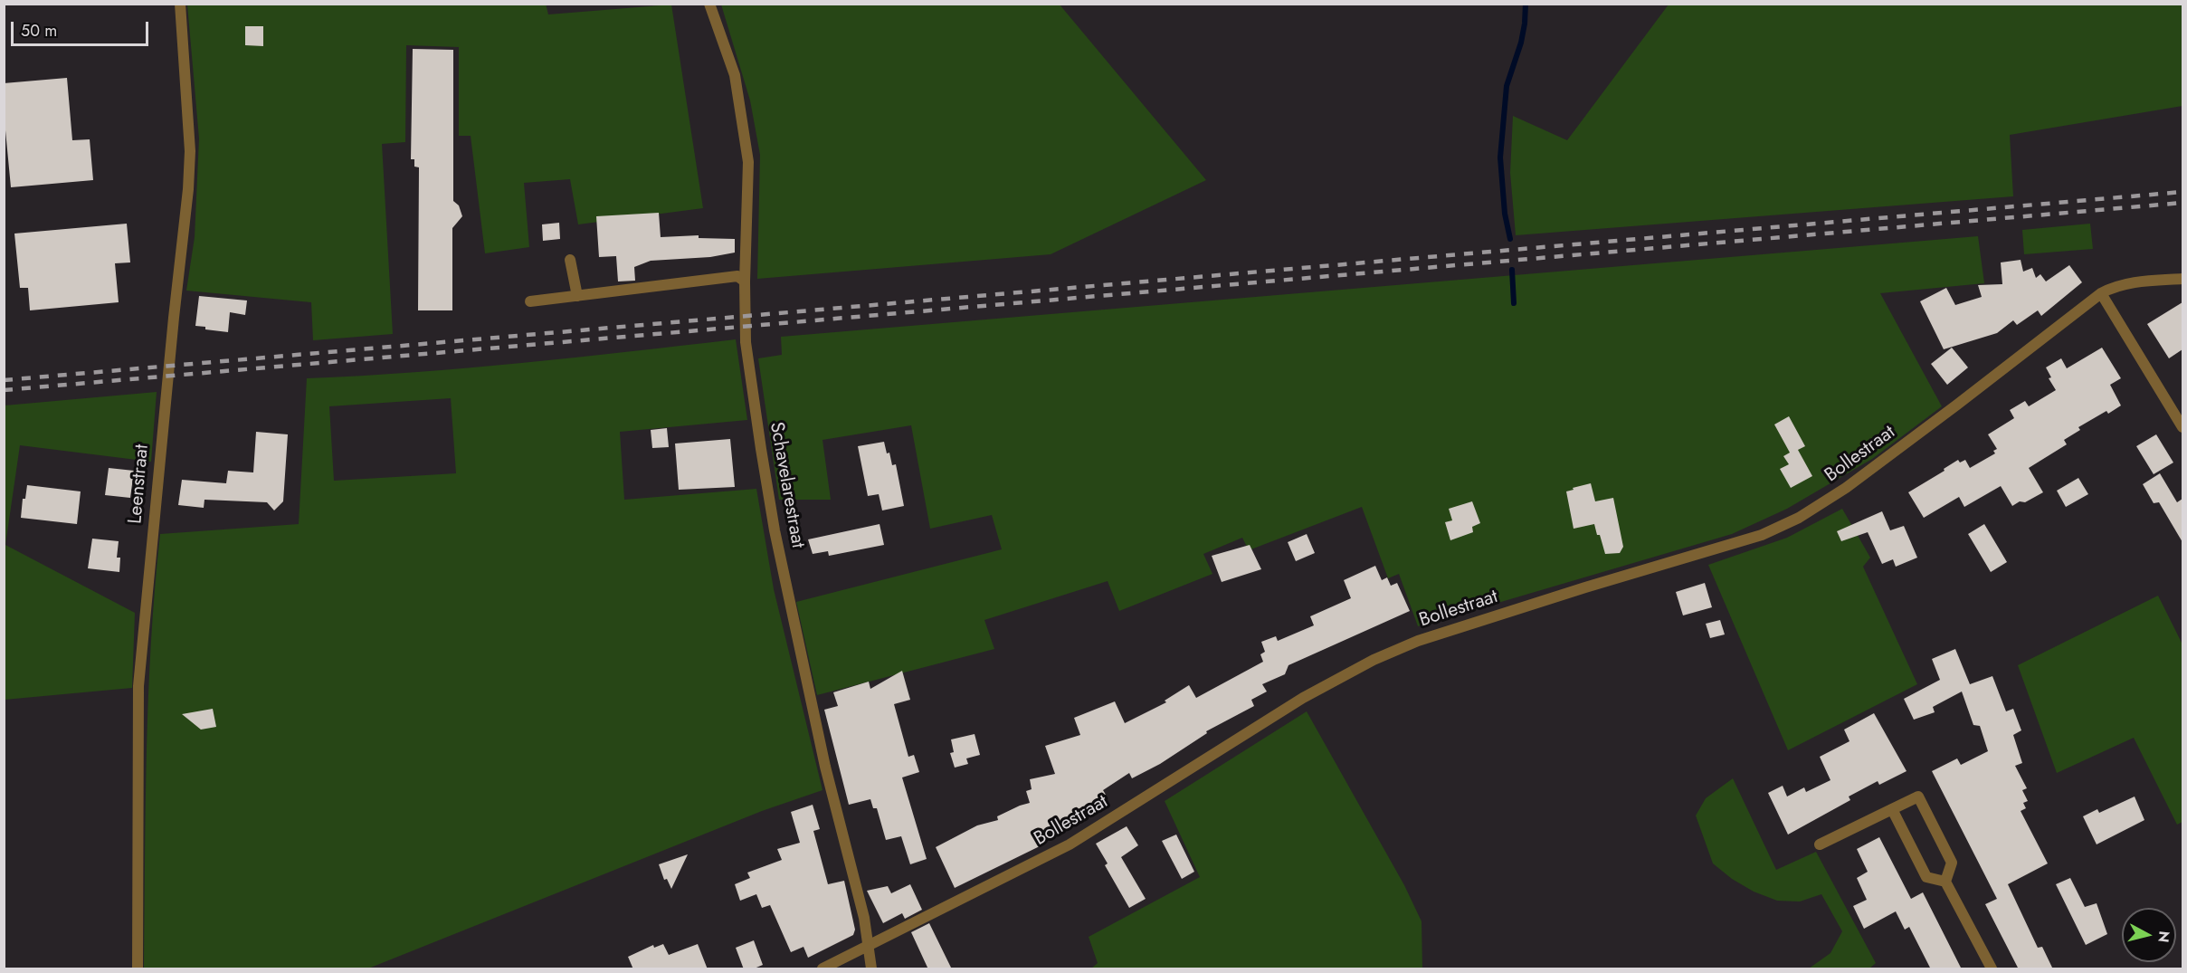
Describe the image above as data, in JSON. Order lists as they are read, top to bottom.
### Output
{
  "streets": {
    "street": ["Bollestraat", "Leenstraat", "Schavelarestraat"]
  },
  "crossings": [
    ["Bollestraat", "Schavelarestraat"]
  ],
  "scale_bar": "50 m",
  "north": "right"
}
